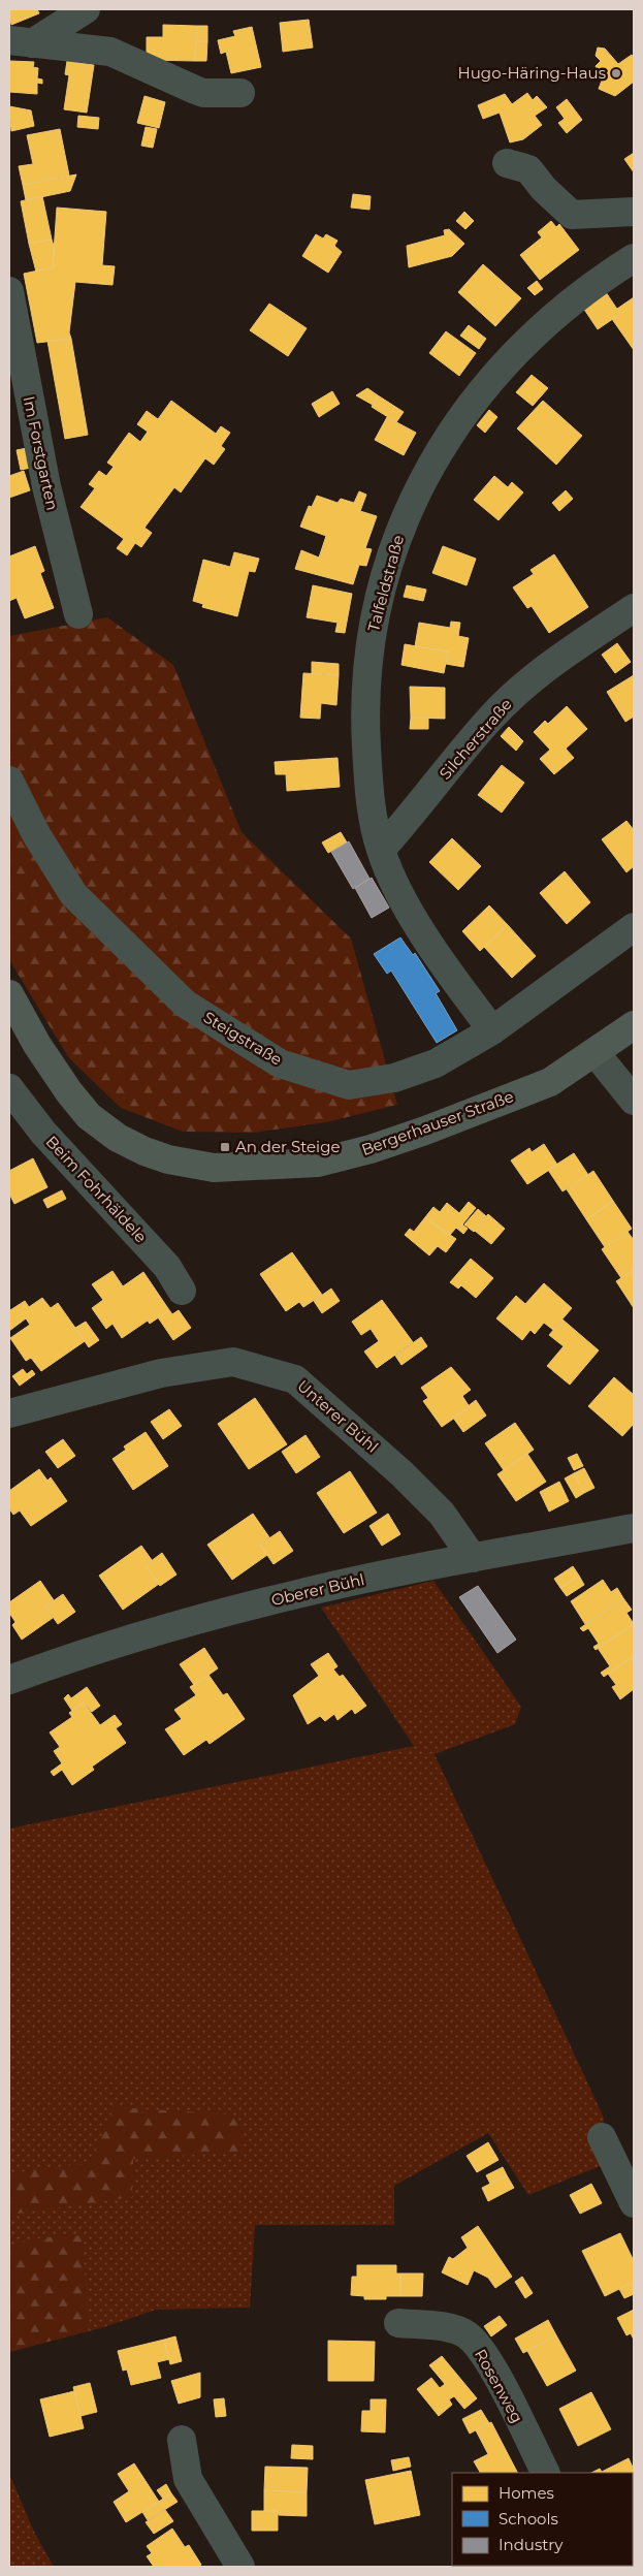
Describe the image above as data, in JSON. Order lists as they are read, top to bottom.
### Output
{
  "streets": {
    "main road": ["Bergerhauser Straße"],
    "street": [
      "Im Forstgarten",
      "Talfeldstraße",
      "Silcherstraße",
      "Steigstraße",
      "Beim Fohrhäldele",
      "Unterer Bühl",
      "Oberer Bühl",
      "Rosenweg"
    ]
  },
  "crossings": [
    ["Talfeldstraße", "Silcherstraße"],
    ["Talfeldstraße", "Steigstraße"],
    ["Unterer Bühl", "Oberer Bühl"]
  ],
  "places": {
    "other": ["Hugo-Häring-Haus"],
    "transit": ["An der Steige"]
  },
  "legend": ["Homes", "Schools", "Industry"]
}
